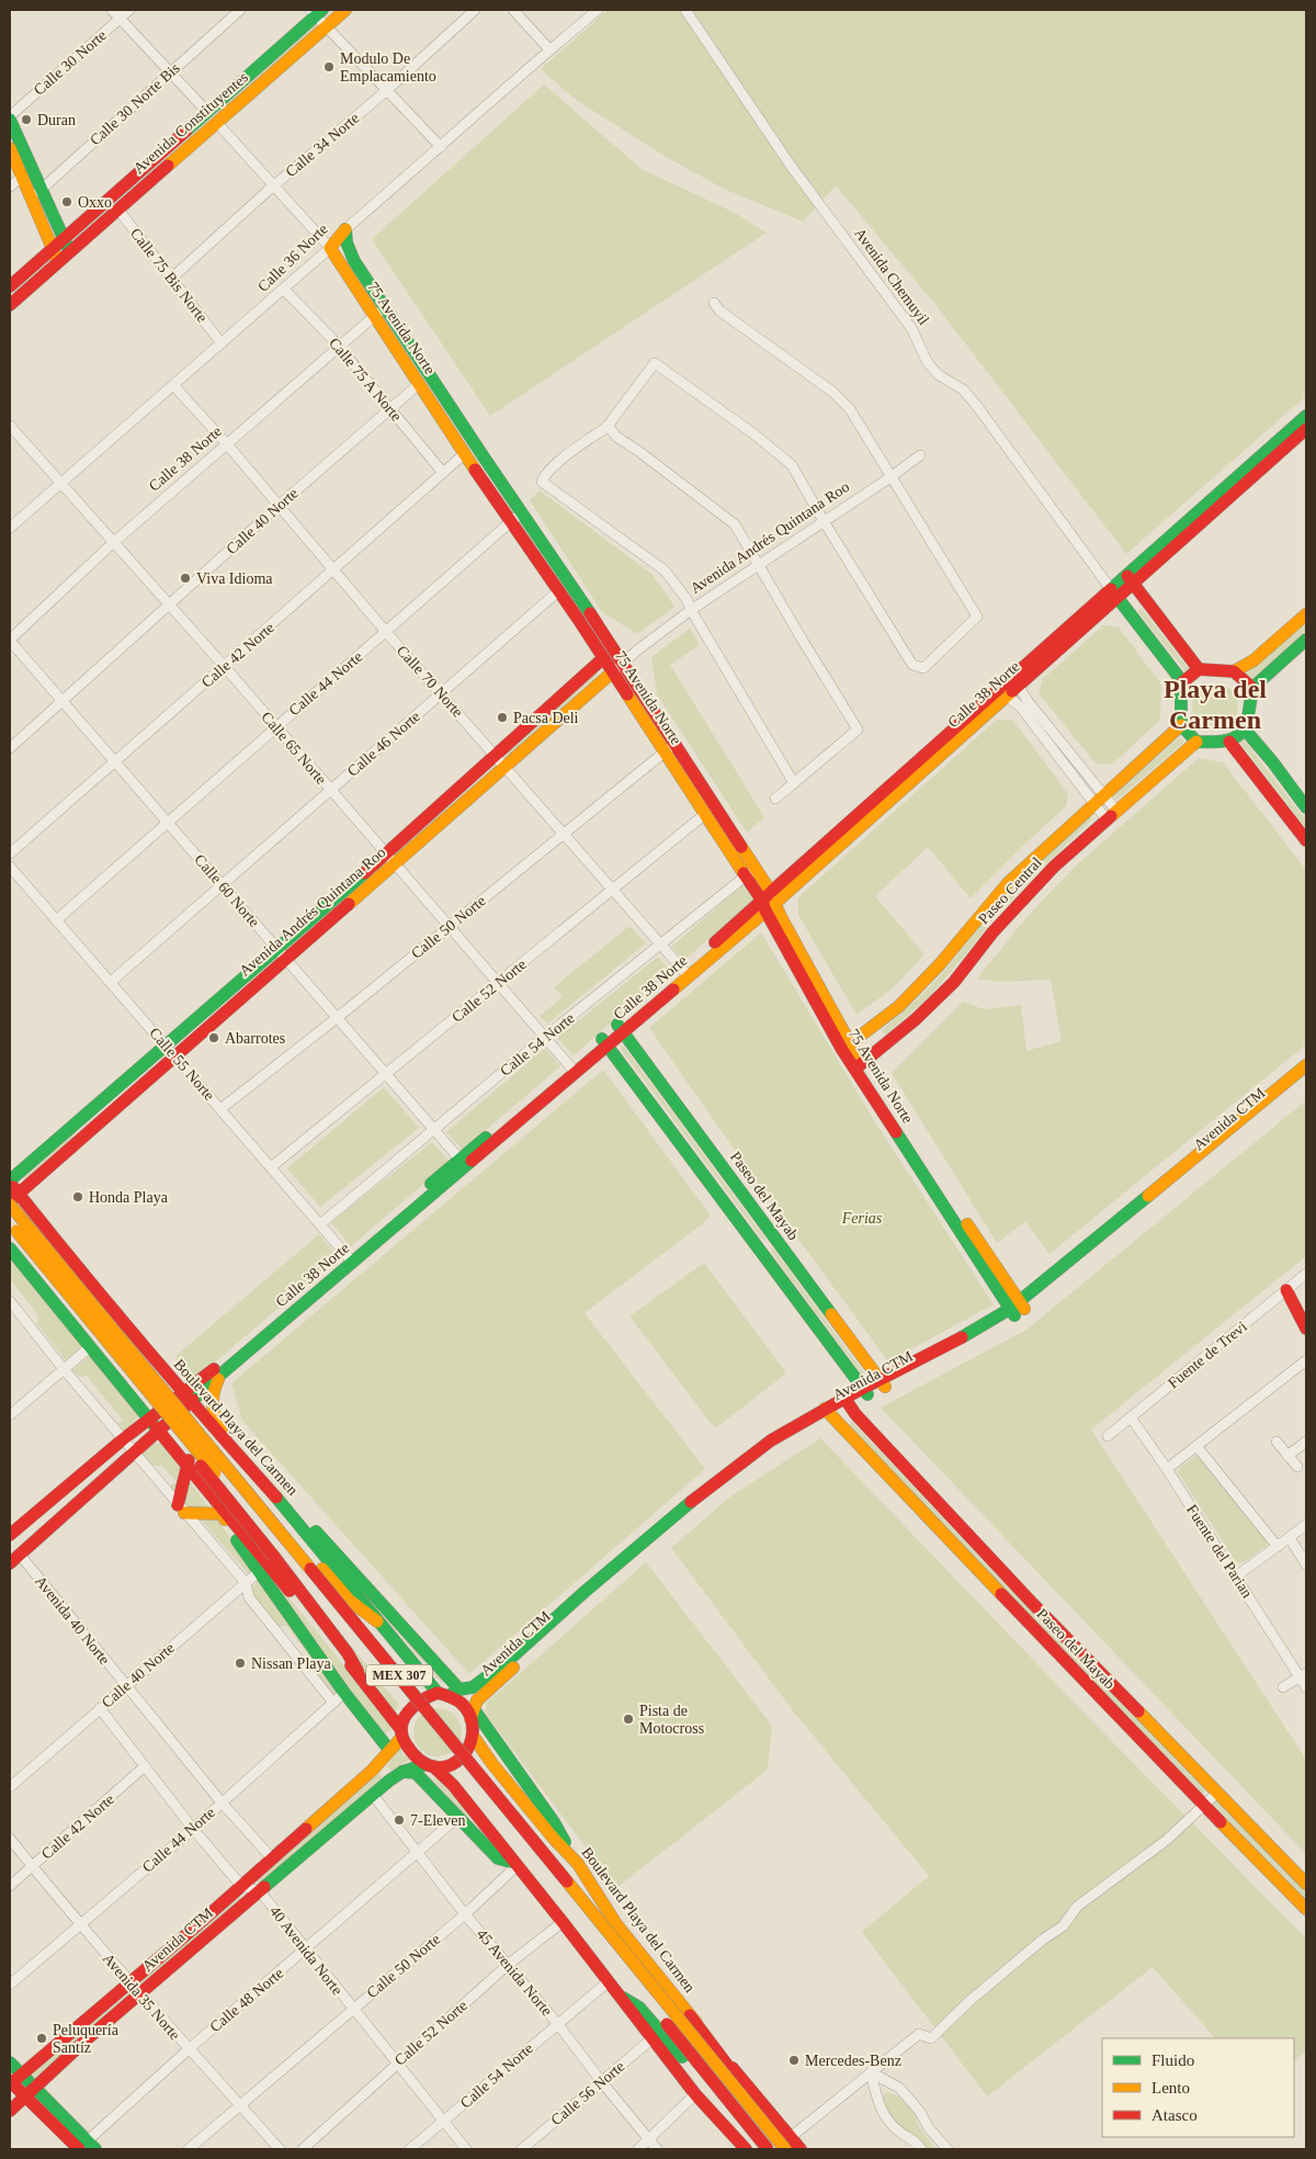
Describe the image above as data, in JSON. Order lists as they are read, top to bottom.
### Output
{
  "streets": {
    "main road": [
      "Avenida Constituyentes",
      "Calle 36 Norte",
      "Avenida Chemuyil",
      "75 Avenida Norte",
      "Calle 38 Norte",
      "Avenida Andrés Quintana Roo",
      "Paseo Central",
      "Avenida CTM",
      "Paseo del Mayab",
      "Boulevard Playa del Carmen",
      "MEX 307"
    ],
    "street": [
      "Calle 30 Norte",
      "Calle 30 Norte Bis",
      "Calle 34 Norte",
      "Calle 75 Bis Norte",
      "Calle 75 A Norte",
      "Calle 40 Norte",
      "Calle 42 Norte",
      "Calle 70 Norte",
      "Calle 44 Norte",
      "Calle 46 Norte",
      "Calle 65 Norte",
      "Calle 60 Norte",
      "Calle 50 Norte",
      "Calle 52 Norte",
      "Calle 54 Norte",
      "Calle 55 Norte",
      "Fuente de Trevi",
      "Fuente del Parian",
      "Avenida 40 Norte",
      "40 Avenida Norte",
      "45 Avenida Norte",
      "Avenida 35 Norte",
      "Calle 48 Norte",
      "Calle 56 Norte"
    ]
  },
  "crossings": [
    ["Avenida Constituyentes", "Calle 75 Bis Norte"],
    ["Avenida Constituyentes", "75 Avenida Norte"],
    ["Calle 34 Norte", "Calle 75 Bis Norte"],
    ["Calle 34 Norte", "75 Avenida Norte"],
    ["Calle 36 Norte", "Calle 75 Bis Norte"],
    ["Calle 36 Norte", "75 Avenida Norte"],
    ["Calle 36 Norte", "Calle 75 A Norte"],
    ["Calle 36 Norte", "Calle 70 Norte"],
    ["Calle 36 Norte", "Calle 65 Norte"],
    ["Avenida Chemuyil", "Calle 38 Norte"],
    ["Avenida Chemuyil", "Paseo Central"],
    ["75 Avenida Norte", "Calle 38 Norte"],
    ["75 Avenida Norte", "Calle 40 Norte"],
    ["75 Avenida Norte", "Avenida Andrés Quintana Roo"],
    ["75 Avenida Norte", "Calle 42 Norte"],
    ["75 Avenida Norte", "Calle 44 Norte"],
    ["75 Avenida Norte", "Calle 46 Norte"],
    ["75 Avenida Norte", "Paseo Central"],
    ["75 Avenida Norte", "Calle 50 Norte"],
    ["75 Avenida Norte", "Calle 52 Norte"],
    ["75 Avenida Norte", "Calle 54 Norte"],
    ["75 Avenida Norte", "Avenida CTM"],
    ["Calle 75 A Norte", "Calle 38 Norte"],
    ["Calle 75 A Norte", "Calle 40 Norte"],
    ["Calle 75 A Norte", "Calle 42 Norte"],
    ["Calle 38 Norte", "Calle 70 Norte"],
    ["Calle 38 Norte", "Calle 65 Norte"],
    ["Calle 38 Norte", "Calle 60 Norte"],
    ["Calle 38 Norte", "Calle 55 Norte"],
    ["Calle 38 Norte", "Paseo del Mayab"],
    ["Calle 38 Norte", "Boulevard Playa del Carmen"],
    ["Calle 38 Norte", "Avenida 40 Norte"],
    ["Calle 40 Norte", "Calle 70 Norte"],
    ["Calle 40 Norte", "Calle 65 Norte"],
    ["Calle 40 Norte", "Calle 60 Norte"],
    ["Calle 40 Norte", "Avenida 40 Norte"],
    ["Avenida Andrés Quintana Roo", "Calle 70 Norte"],
    ["Avenida Andrés Quintana Roo", "Calle 65 Norte"],
    ["Avenida Andrés Quintana Roo", "Calle 60 Norte"],
    ["Avenida Andrés Quintana Roo", "Calle 55 Norte"],
    ["Avenida Andrés Quintana Roo", "Boulevard Playa del Carmen"],
    ["Avenida Andrés Quintana Roo", "MEX 307"],
    ["Calle 42 Norte", "Calle 70 Norte"],
    ["Calle 42 Norte", "Calle 65 Norte"],
    ["Calle 42 Norte", "Calle 60 Norte"],
    ["Calle 42 Norte", "Avenida 35 Norte"],
    ["Calle 70 Norte", "Calle 44 Norte"],
    ["Calle 70 Norte", "Calle 46 Norte"],
    ["Calle 70 Norte", "Calle 50 Norte"],
    ["Calle 70 Norte", "Calle 52 Norte"],
    ["Calle 70 Norte", "Calle 54 Norte"],
    ["Calle 44 Norte", "Calle 65 Norte"],
    ["Calle 44 Norte", "Calle 60 Norte"],
    ["Calle 44 Norte", "Calle 55 Norte"],
    ["Calle 44 Norte", "Avenida 35 Norte"],
    ["Calle 46 Norte", "Calle 65 Norte"],
    ["Calle 46 Norte", "Calle 60 Norte"],
    ["Calle 46 Norte", "Calle 55 Norte"],
    ["Calle 65 Norte", "Calle 50 Norte"],
    ["Calle 65 Norte", "Calle 52 Norte"],
    ["Calle 65 Norte", "Calle 54 Norte"],
    ["Calle 60 Norte", "Calle 50 Norte"],
    ["Calle 60 Norte", "Calle 52 Norte"],
    ["Calle 60 Norte", "Calle 54 Norte"],
    ["Calle 50 Norte", "Calle 55 Norte"],
    ["Calle 50 Norte", "40 Avenida Norte"],
    ["Calle 50 Norte", "45 Avenida Norte"],
    ["Calle 50 Norte", "Avenida 35 Norte"],
    ["Calle 52 Norte", "Calle 55 Norte"],
    ["Calle 52 Norte", "40 Avenida Norte"],
    ["Calle 52 Norte", "45 Avenida Norte"],
    ["Calle 54 Norte", "Calle 55 Norte"],
    ["Calle 54 Norte", "40 Avenida Norte"],
    ["Calle 54 Norte", "45 Avenida Norte"],
    ["Avenida CTM", "Paseo del Mayab"],
    ["Avenida CTM", "Boulevard Playa del Carmen"],
    ["Avenida CTM", "40 Avenida Norte"],
    ["Avenida CTM", "45 Avenida Norte"],
    ["Avenida CTM", "Avenida 35 Norte"],
    ["Fuente de Trevi", "Fuente del Parian"],
    ["Boulevard Playa del Carmen", "MEX 307"],
    ["40 Avenida Norte", "Calle 48 Norte"],
    ["45 Avenida Norte", "Calle 48 Norte"],
    ["45 Avenida Norte", "Calle 56 Norte"],
    ["Avenida 35 Norte", "Calle 48 Norte"]
  ],
  "districts": ["Playa del Carmen"],
  "parks": ["Ferias"],
  "places": [
    "Modulo De Emplacamiento",
    "Duran",
    "Oxxo",
    "Viva Idioma",
    "Pacsa Deli",
    "Abarrotes",
    "Honda Playa",
    "Nissan Playa",
    "Pista de Motocross",
    "7-Eleven",
    "Peluquería Santíz",
    "Mercedes-Benz"
  ],
  "legend": ["Fluido", "Lento", "Atasco"]
}
